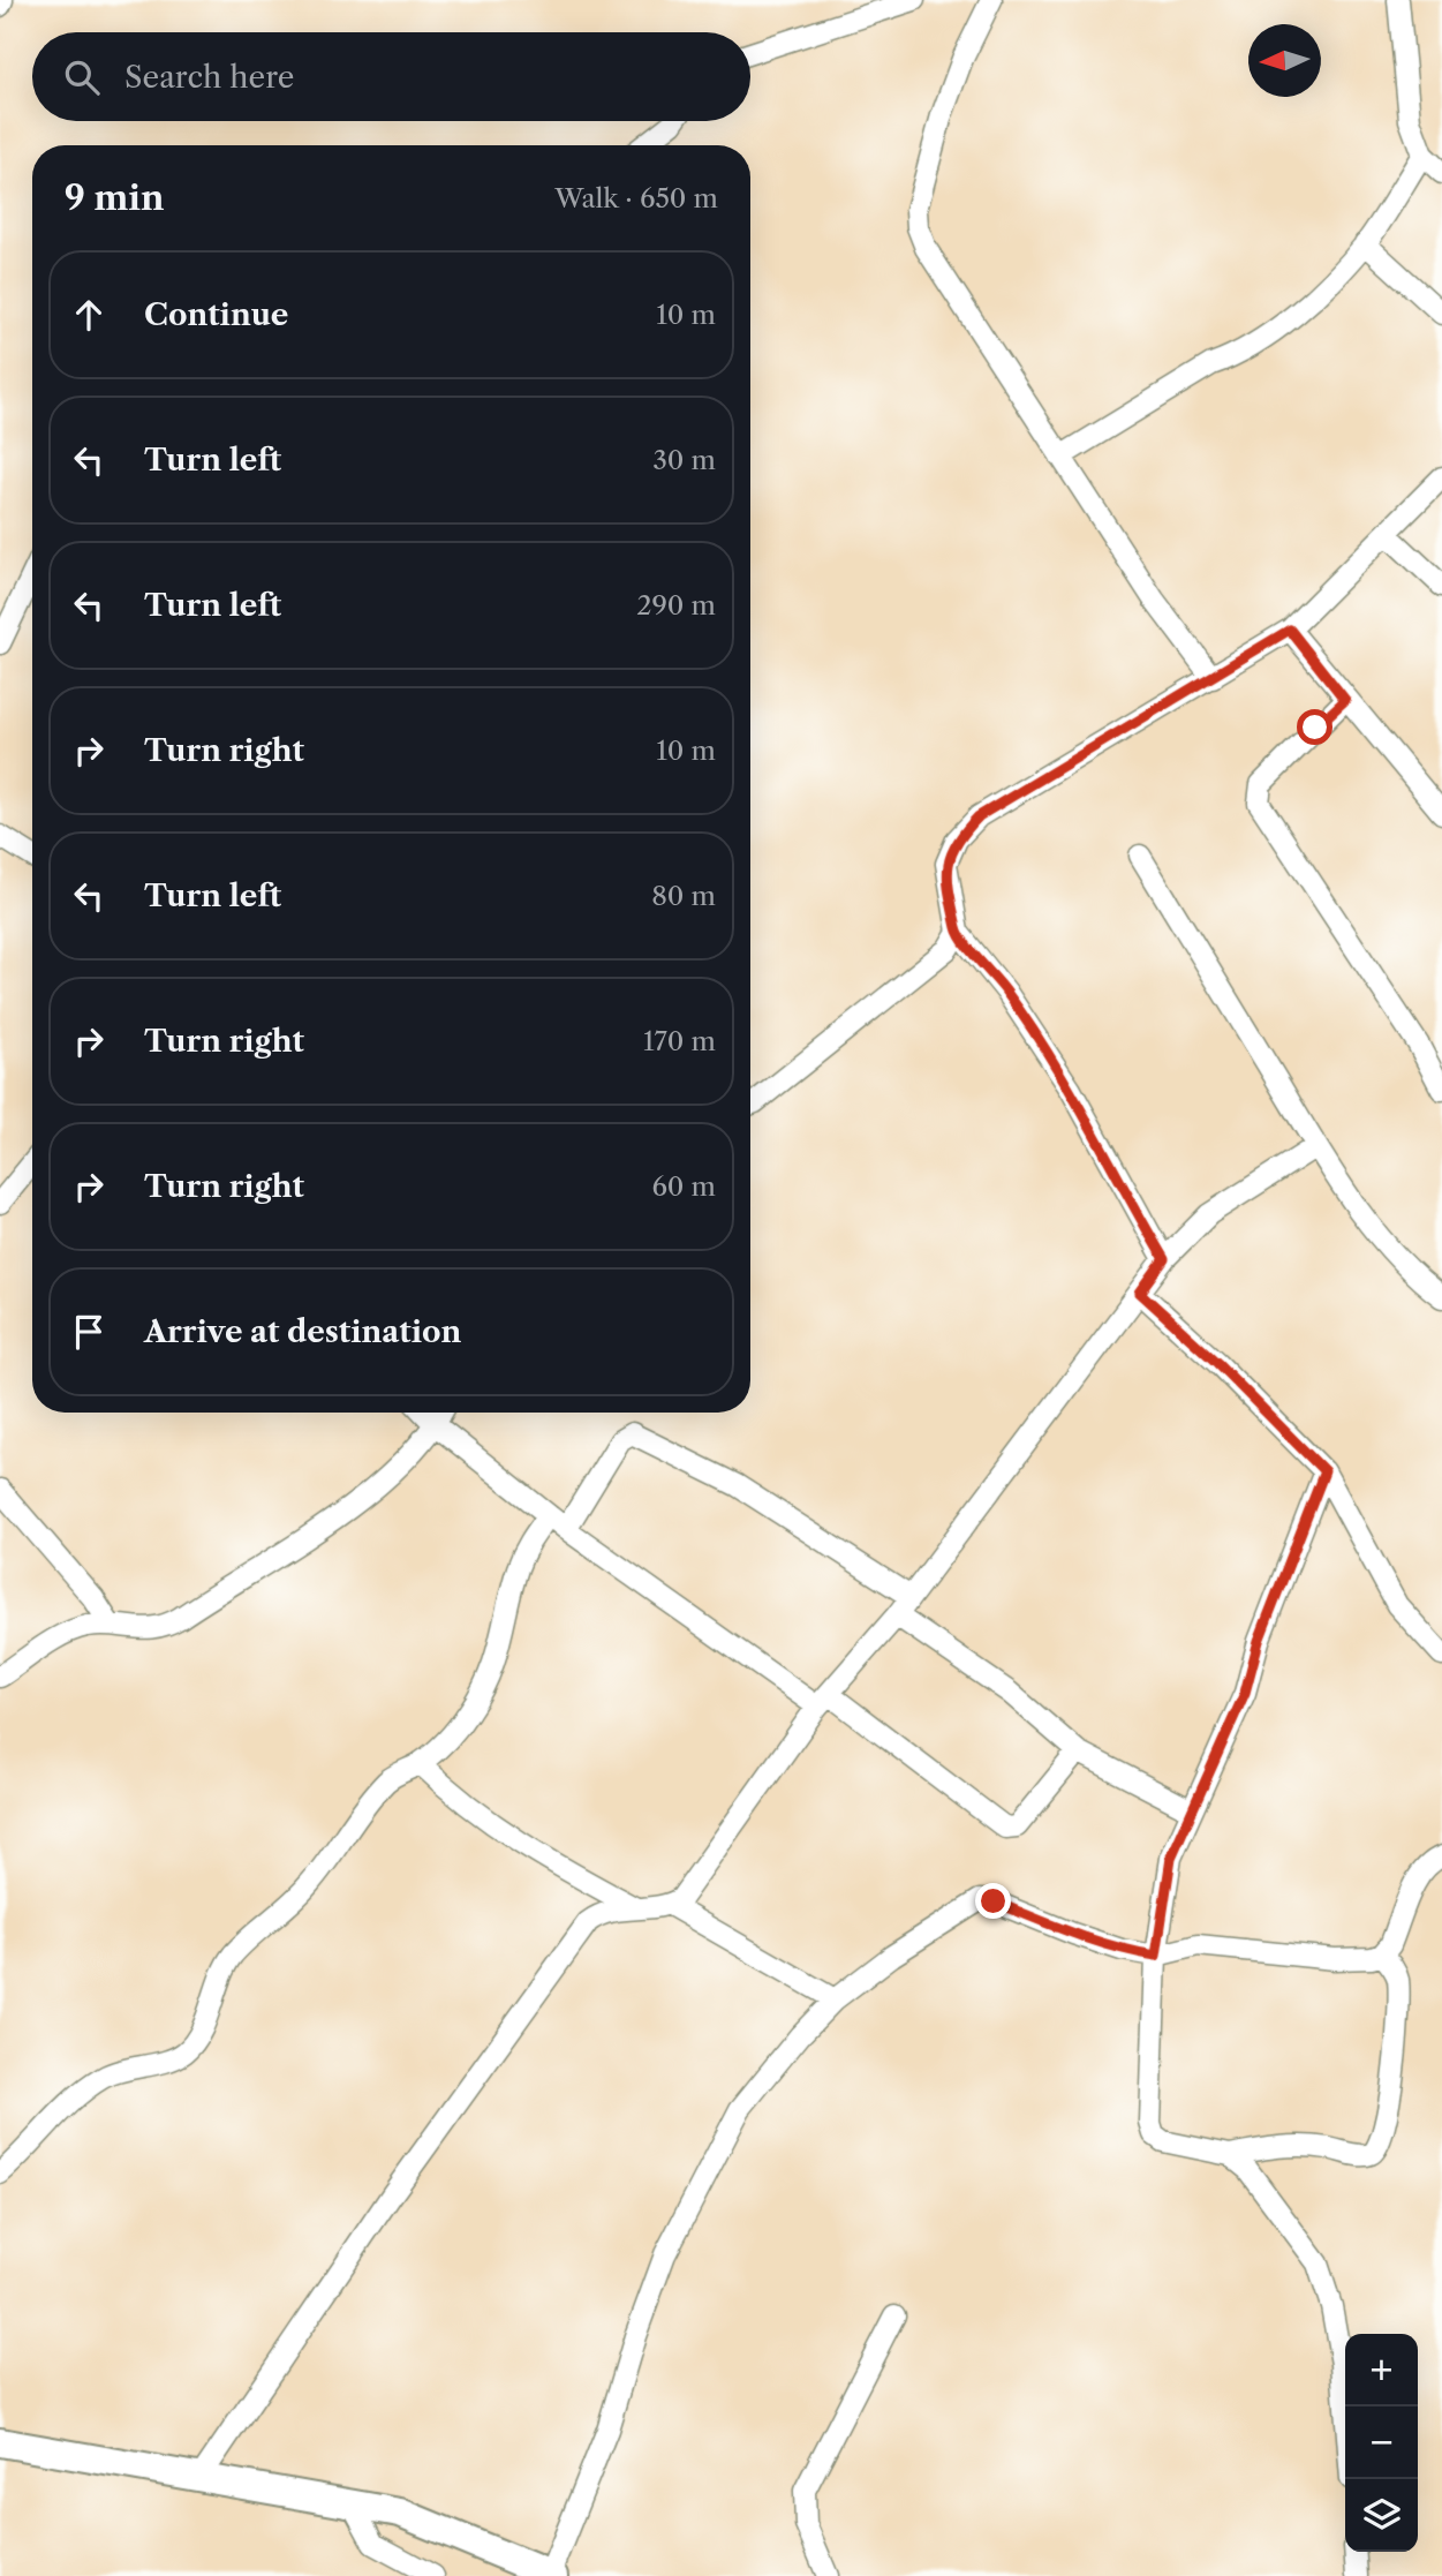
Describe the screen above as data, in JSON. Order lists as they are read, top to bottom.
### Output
{
  "north": "left",
  "page": {
    "search": "Search here",
    "heading": ["9 min", "Walk · 650 m"],
    "list": [
      ["Continue", "10 m"],
      ["Turn left", "30 m"],
      ["Turn left", "290 m"],
      ["Turn right", "10 m"],
      ["Turn left", "80 m"],
      ["Turn right", "170 m"],
      ["Turn right", "60 m"],
      "Arrive at destination"
    ],
    "map_buttons": ["+", "−"]
  }
}
